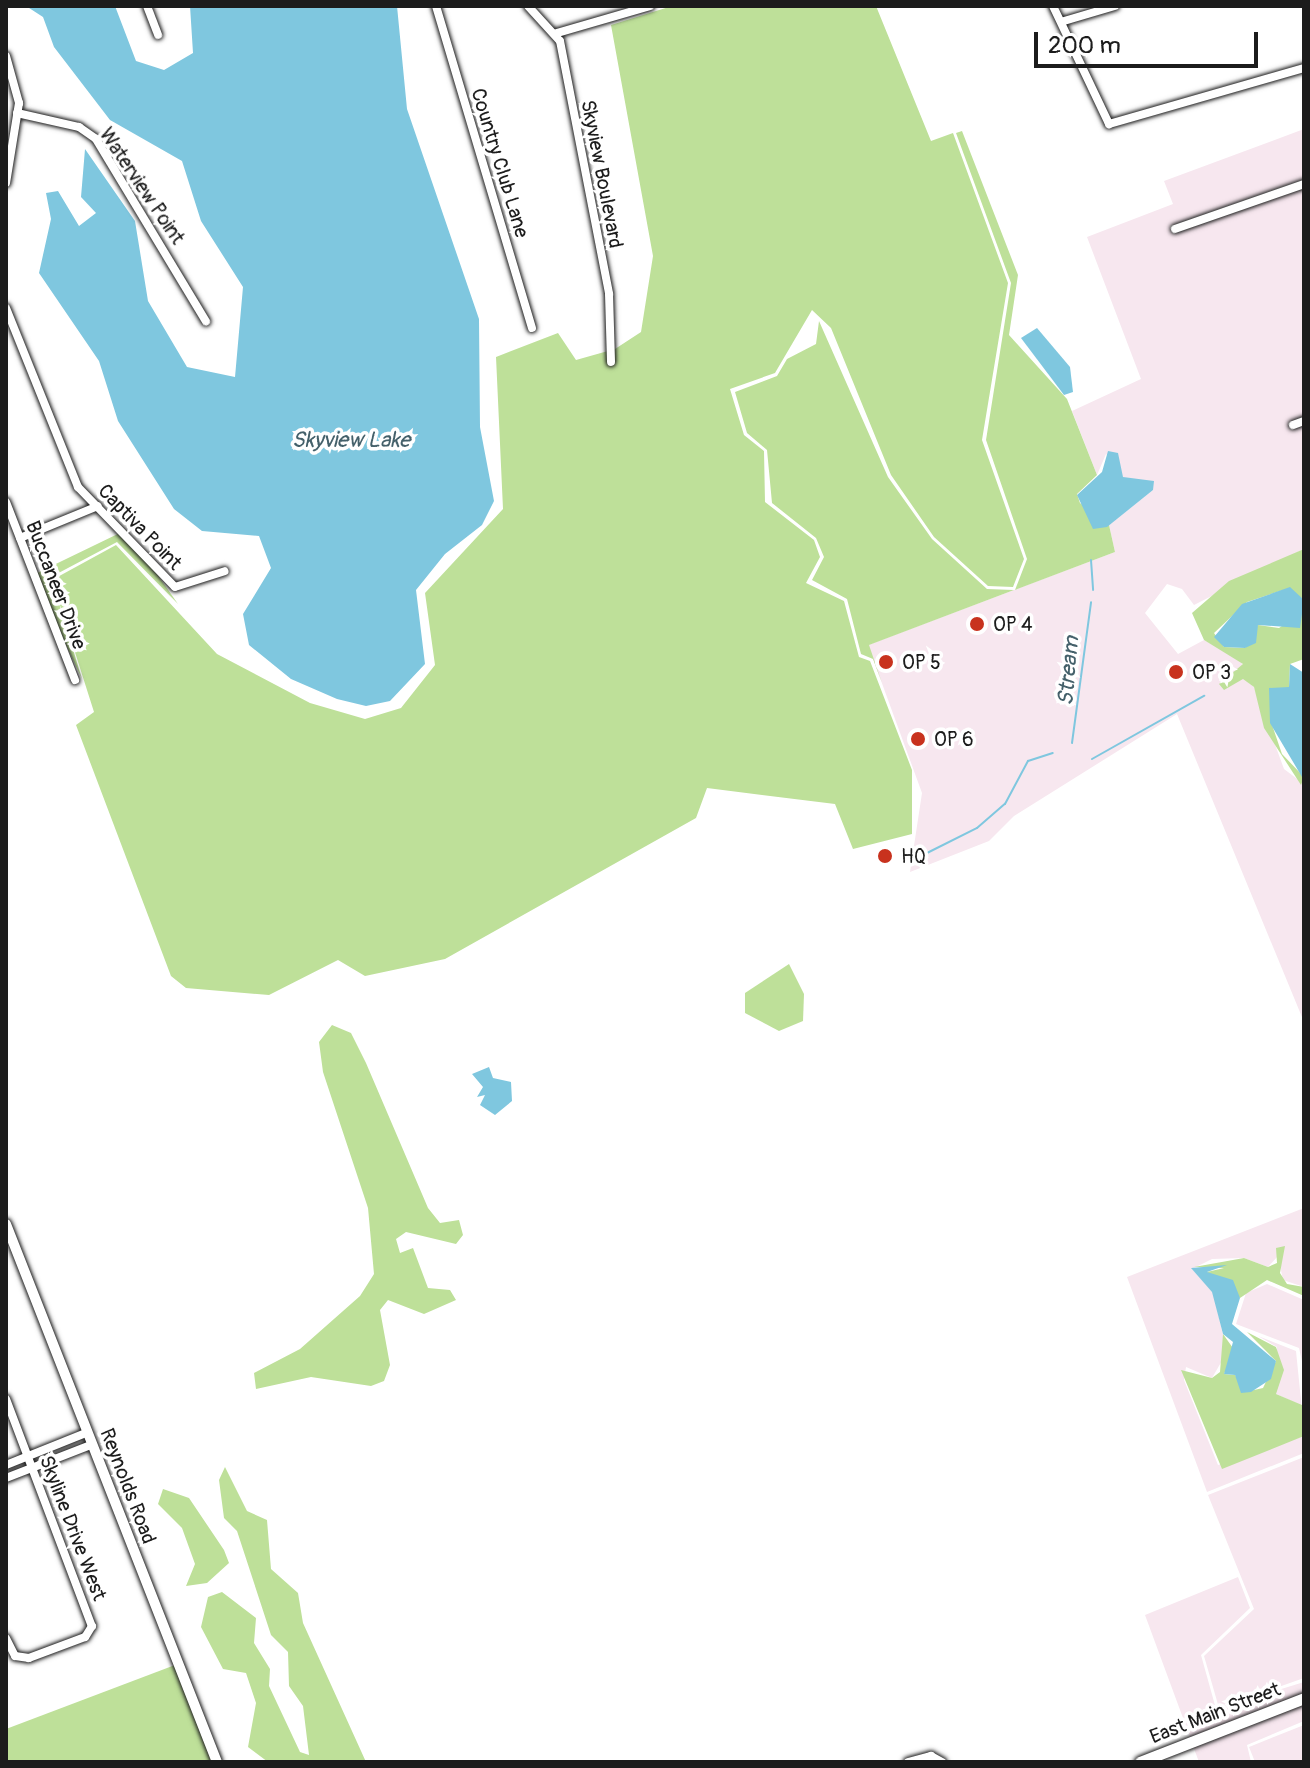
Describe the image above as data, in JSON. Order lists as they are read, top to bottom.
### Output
{
  "streets": {
    "main road": ["East Main Street"],
    "street": [
      "Country Club Lane",
      "Skyview Boulevard",
      "Waterview Point",
      "Captiva Point",
      "Buccaneer Drive",
      "Reynolds Road",
      "Skyline Drive West"
    ]
  },
  "water": ["Skyview Lake", "Stream"],
  "places": [
    "OP 4",
    "OP 5",
    "OP 3",
    "OP 6",
    "HQ"
  ],
  "scale_bar": "200 m"
}
